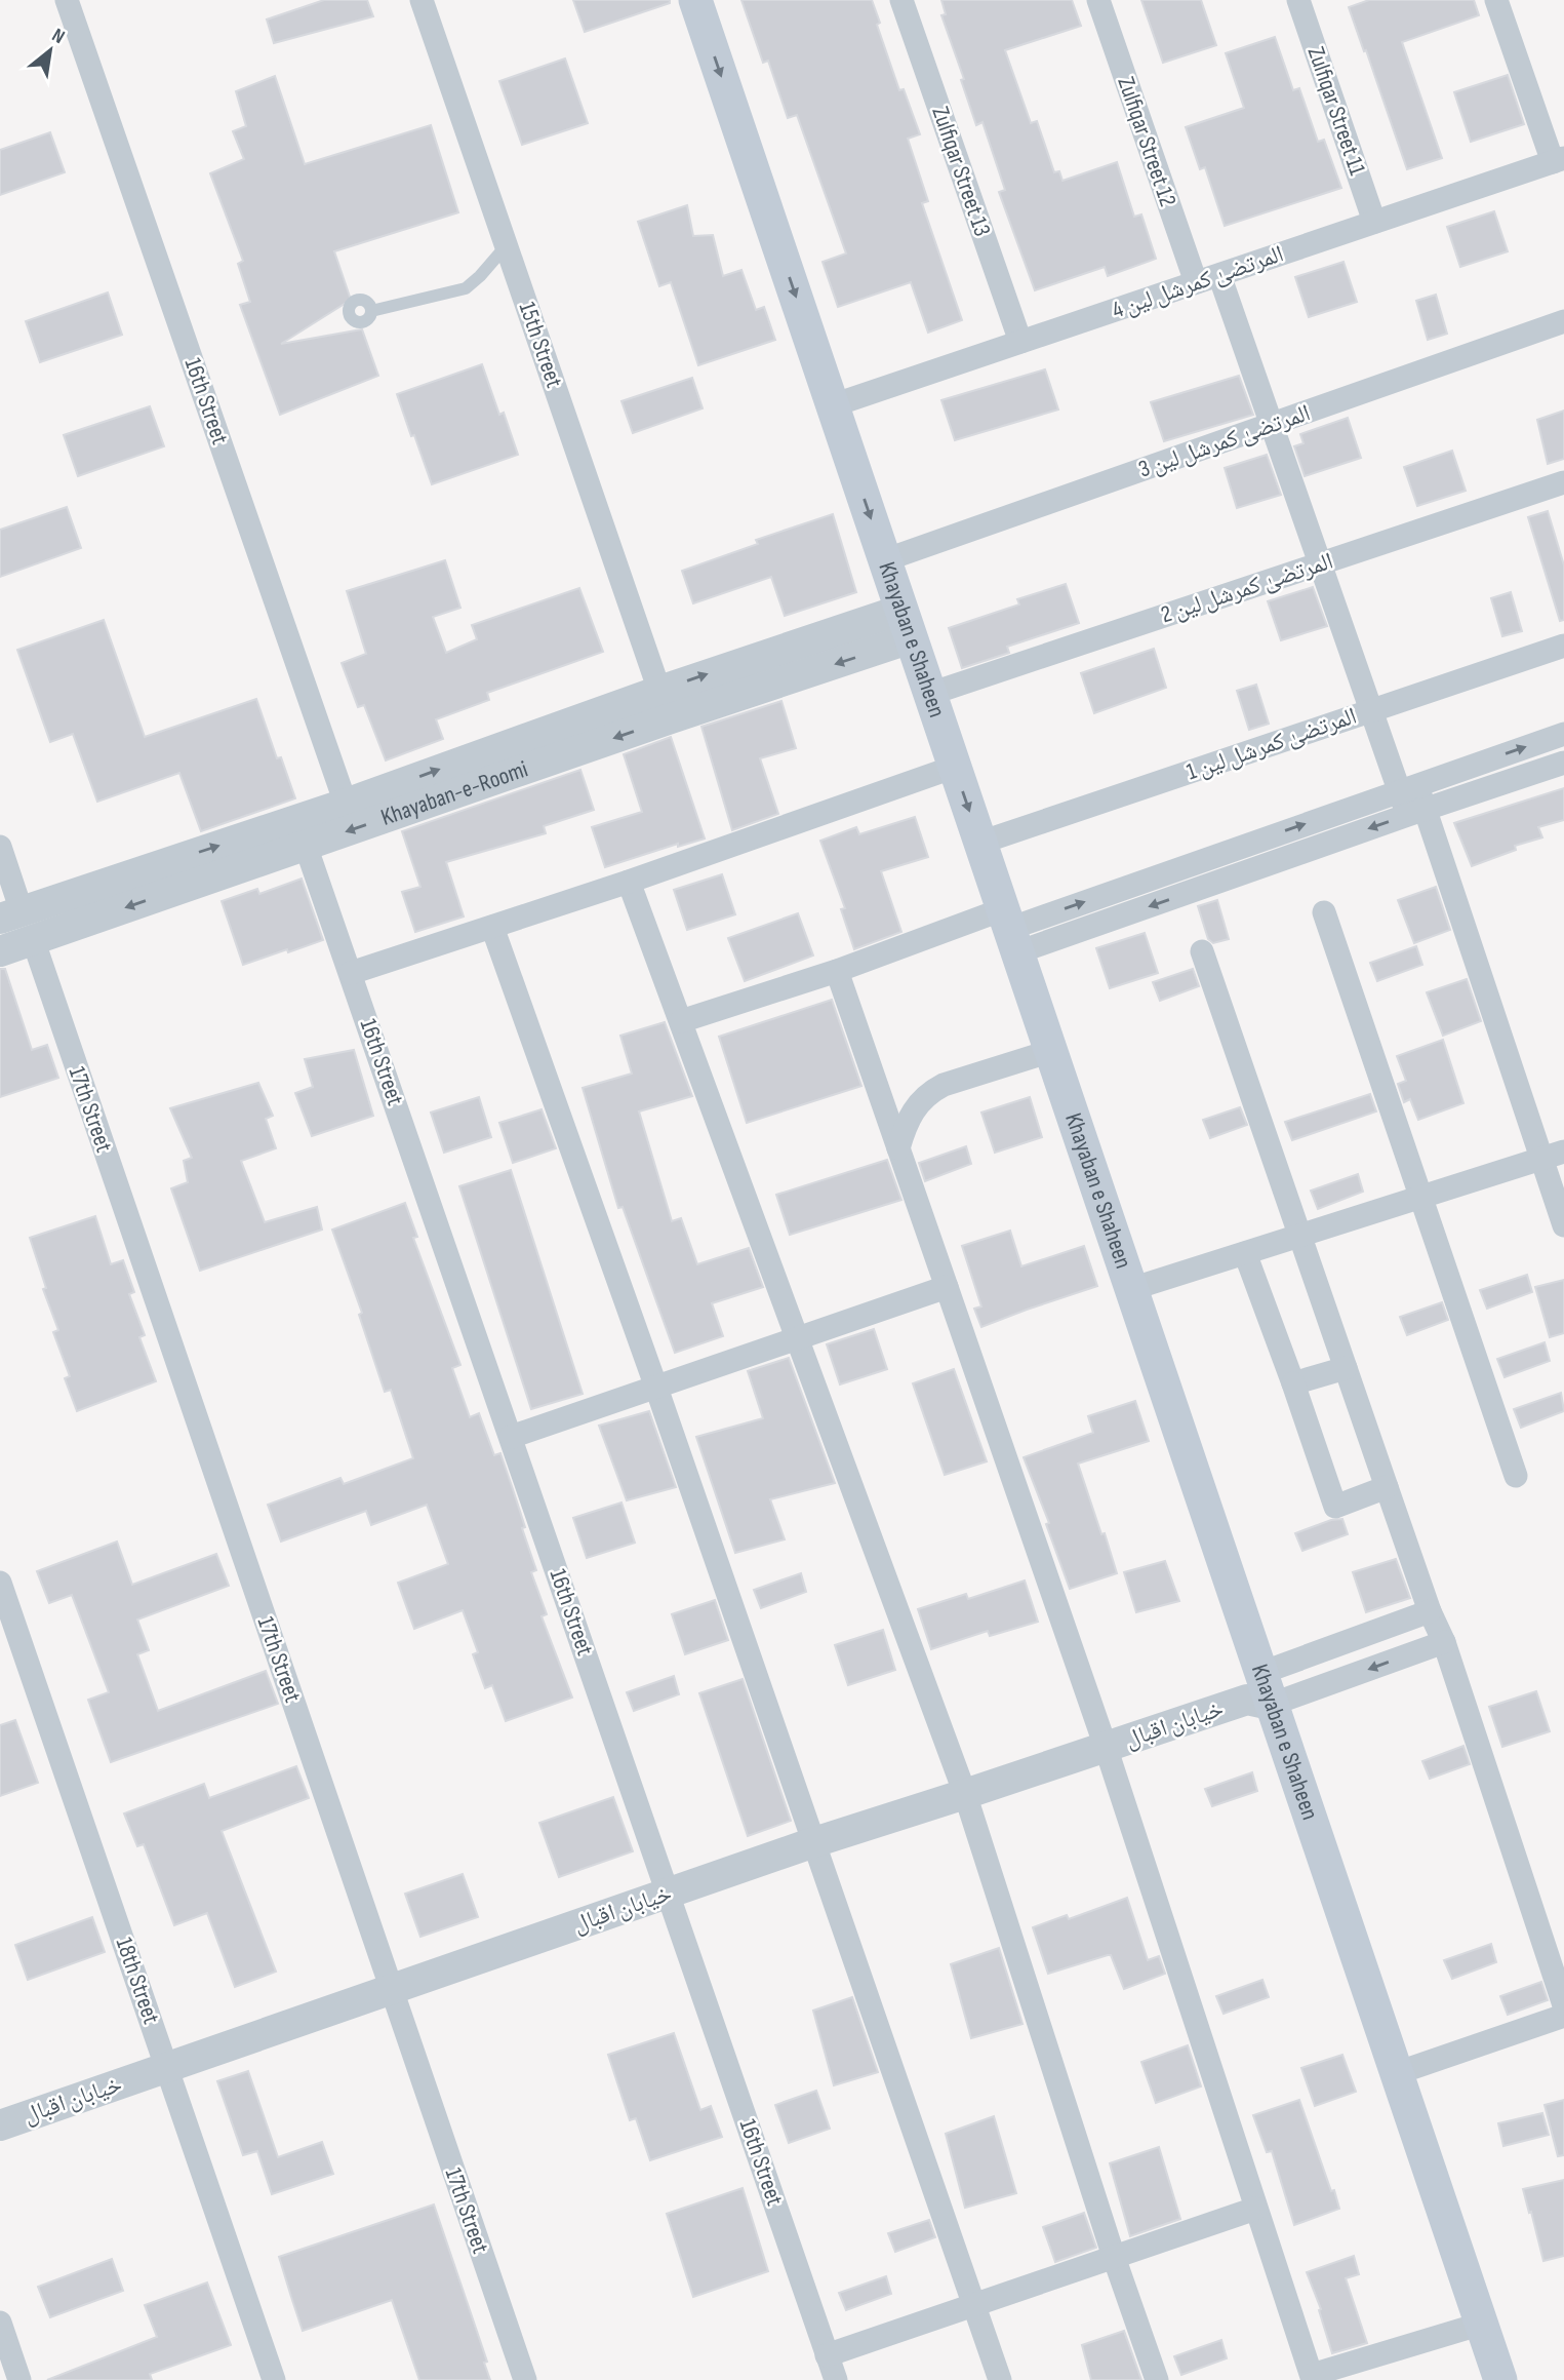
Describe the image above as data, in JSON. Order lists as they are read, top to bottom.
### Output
{
  "streets": {
    "main road": ["Khayaban e Shaheen"],
    "street": [
      "Zulfiqar Street 11",
      "Zulfiqar Street 12",
      "Zulfiqar Street 13",
      "المرتضیٰ کمرشل لین 4",
      "15th Street",
      "16th Street",
      "المرتضیٰ کمرشل لین 3",
      "المرتضیٰ کمرشل لین 2",
      "المرتضیٰ کمرشل لین 1",
      "Khayaban-e-Roomi",
      "17th Street",
      "خیابان اقبال",
      "18th Street"
    ]
  },
  "crossings": [
    ["Zulfiqar Street 11", "المرتضیٰ کمرشل لین 4"],
    ["Zulfiqar Street 12", "المرتضیٰ کمرشل لین 4"],
    ["Zulfiqar Street 13", "المرتضیٰ کمرشل لین 4"],
    ["المرتضیٰ کمرشل لین 4", "Khayaban e Shaheen"],
    ["15th Street", "Khayaban-e-Roomi"],
    ["16th Street", "Khayaban-e-Roomi"],
    ["16th Street", "خیابان اقبال"],
    ["المرتضیٰ کمرشل لین 3", "Khayaban e Shaheen"],
    ["المرتضیٰ کمرشل لین 2", "Khayaban e Shaheen"],
    ["Khayaban e Shaheen", "المرتضیٰ کمرشل لین 1"],
    ["Khayaban e Shaheen", "Khayaban-e-Roomi"],
    ["Khayaban e Shaheen", "خیابان اقبال"],
    ["Khayaban-e-Roomi", "17th Street"],
    ["17th Street", "خیابان اقبال"],
    ["خیابان اقبال", "18th Street"]
  ],
  "north": "top right"
}
